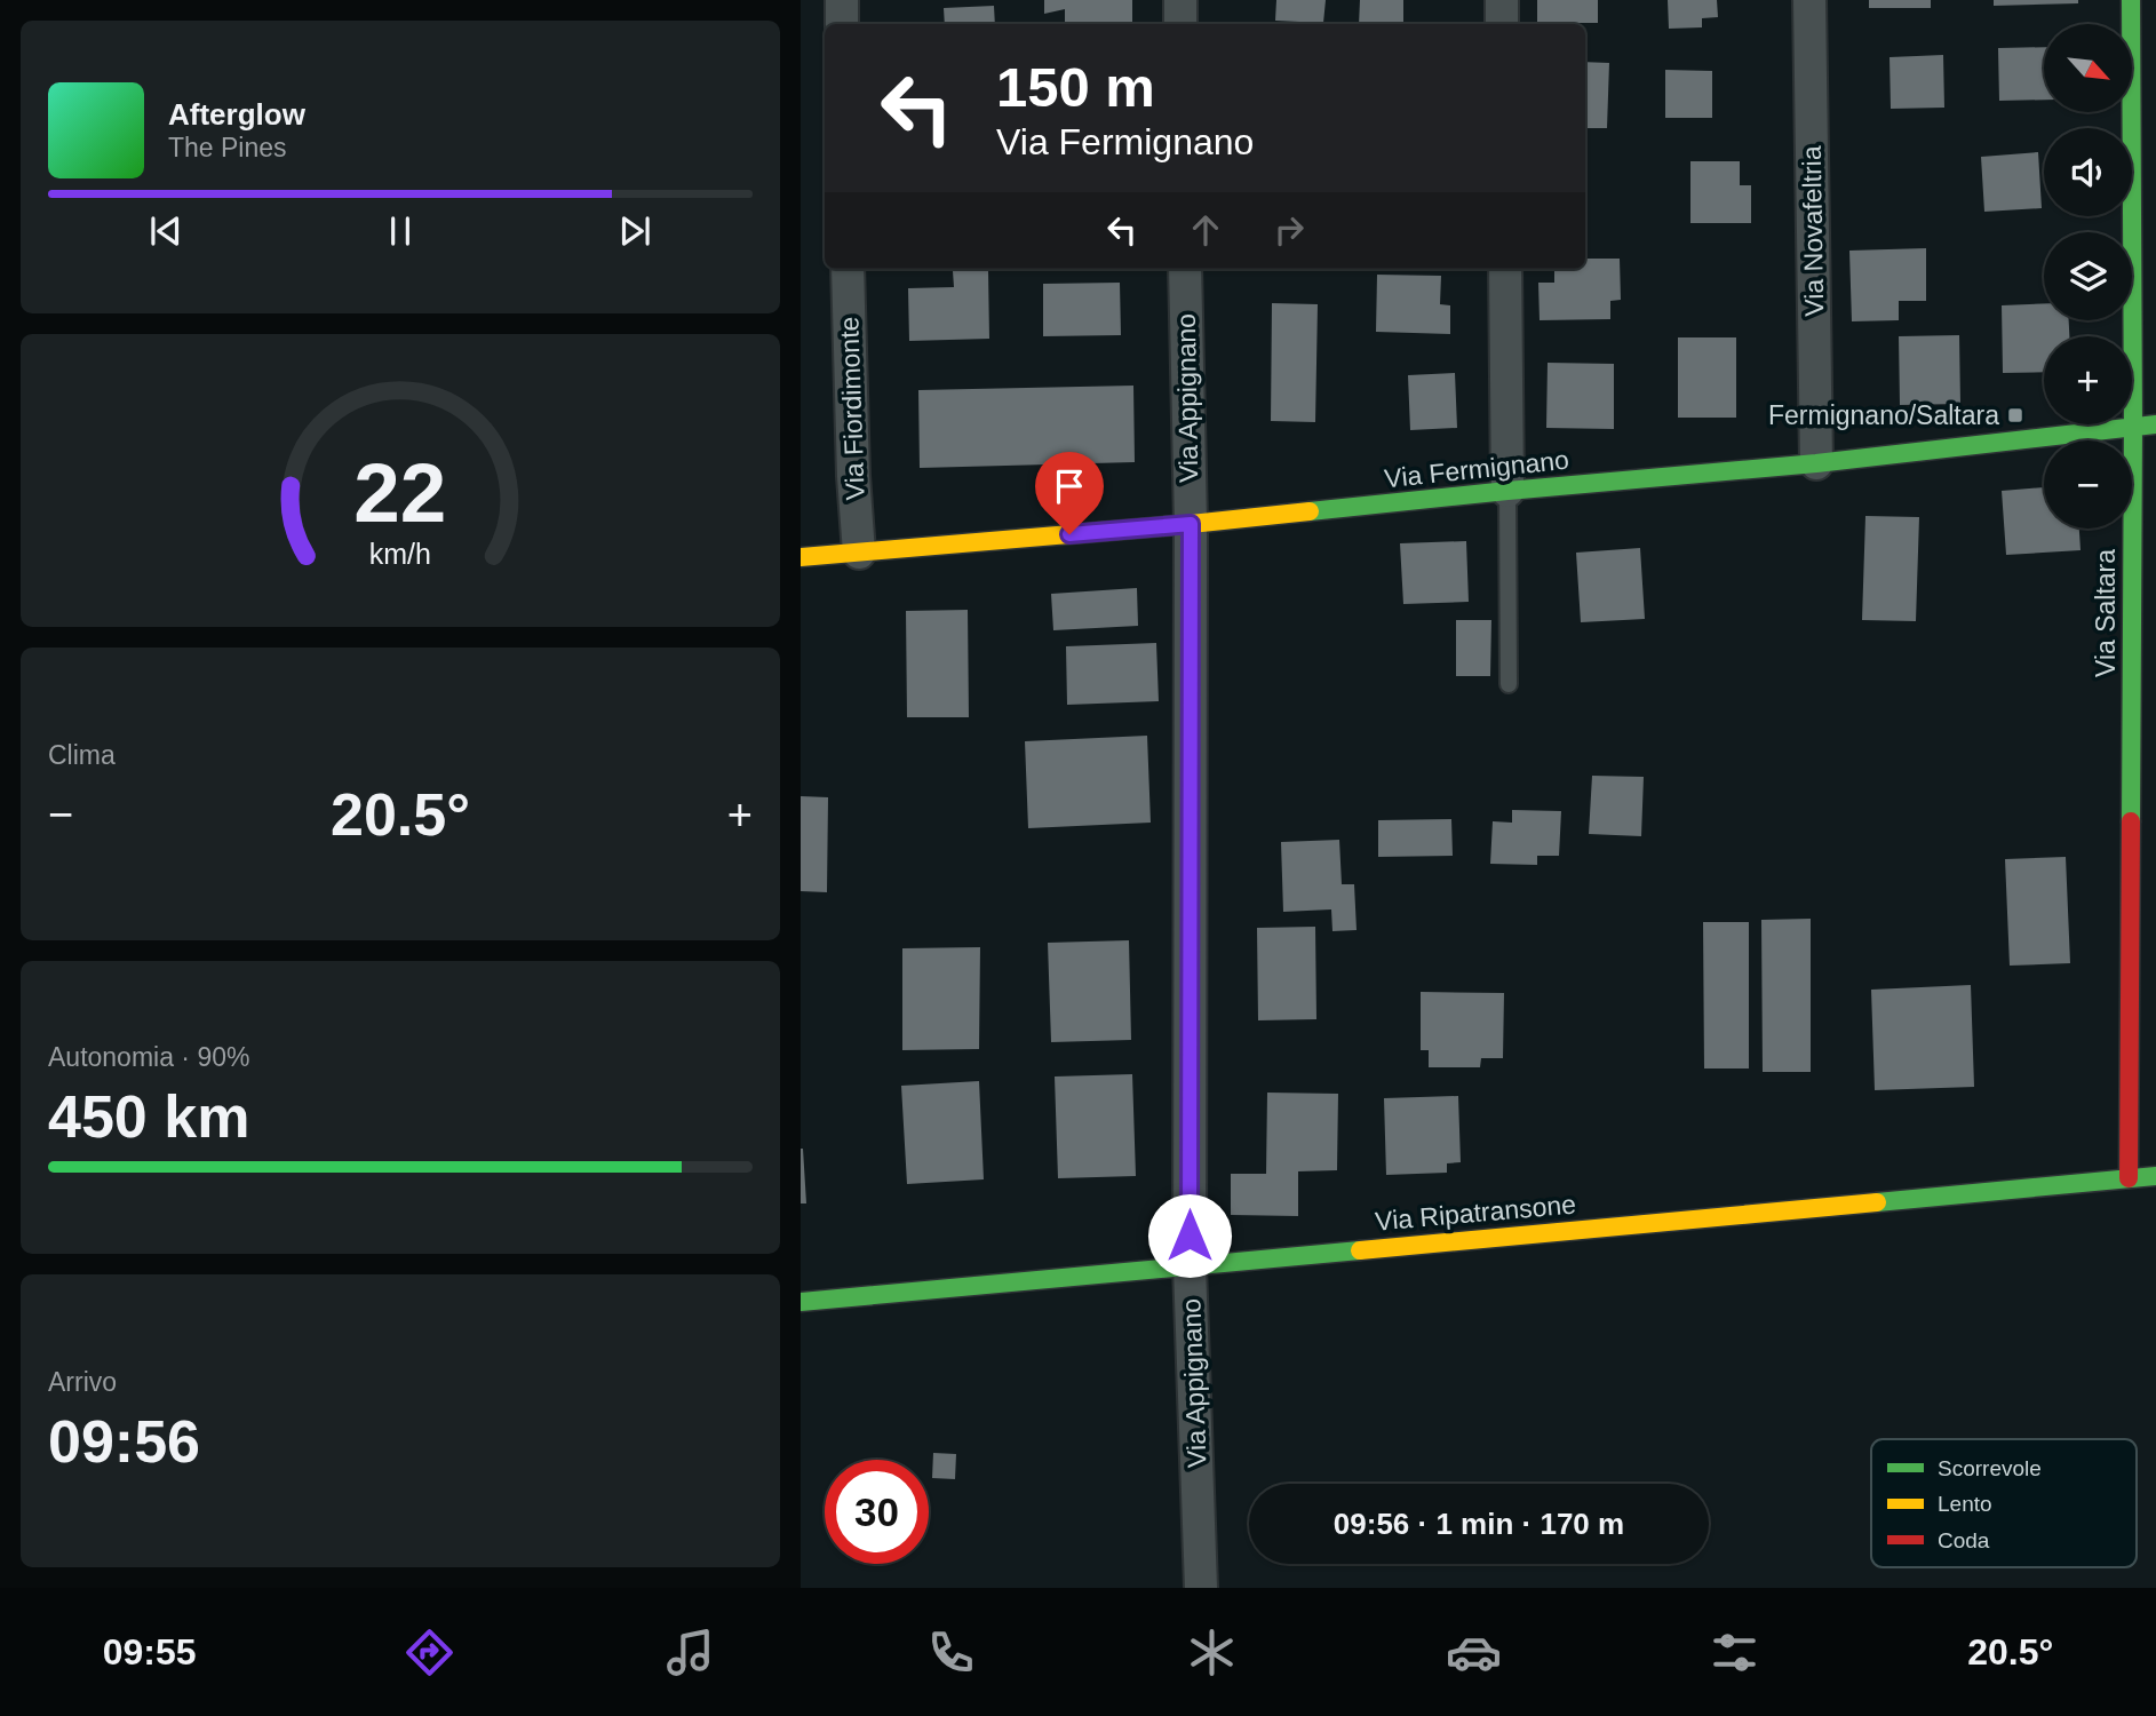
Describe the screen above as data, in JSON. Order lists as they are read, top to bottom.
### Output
{
  "streets": {
    "street": [
      "Via Novafeltria",
      "Via Appignano",
      "Via Fiordimonte",
      "Via Fermignano",
      "Via Saltara",
      "Via Ripatransone"
    ]
  },
  "crossings": [
    ["Via Novafeltria", "Via Fermignano"],
    ["Via Appignano", "Via Fermignano"],
    ["Via Appignano", "Via Ripatransone"],
    ["Via Fiordimonte", "Via Fermignano"],
    ["Via Fermignano", "Via Saltara"],
    ["Via Saltara", "Via Ripatransone"]
  ],
  "places": {
    "transit": ["Fermignano/Saltara"]
  },
  "legend": ["Scorrevole", "Lento", "Coda"],
  "north": "bottom right",
  "page": {
    "map_buttons": ["+", "−"],
    "turn": ["150 m", "Via Fermignano"],
    "song": ["Afterglow", "The Pines"],
    "tile": [
      "Clima",
      ["Autonomia · 90%", "450 km"],
      ["Arrivo", "09:56"]
    ],
    "heat": ["−", "20.5°", "+"],
    "limit": "30",
    "trip": "09:56 · 1 min · 170 m",
    "tabs": ["09:55", "20.5°"],
    "gauge": ["22", "km/h"]
  }
}
